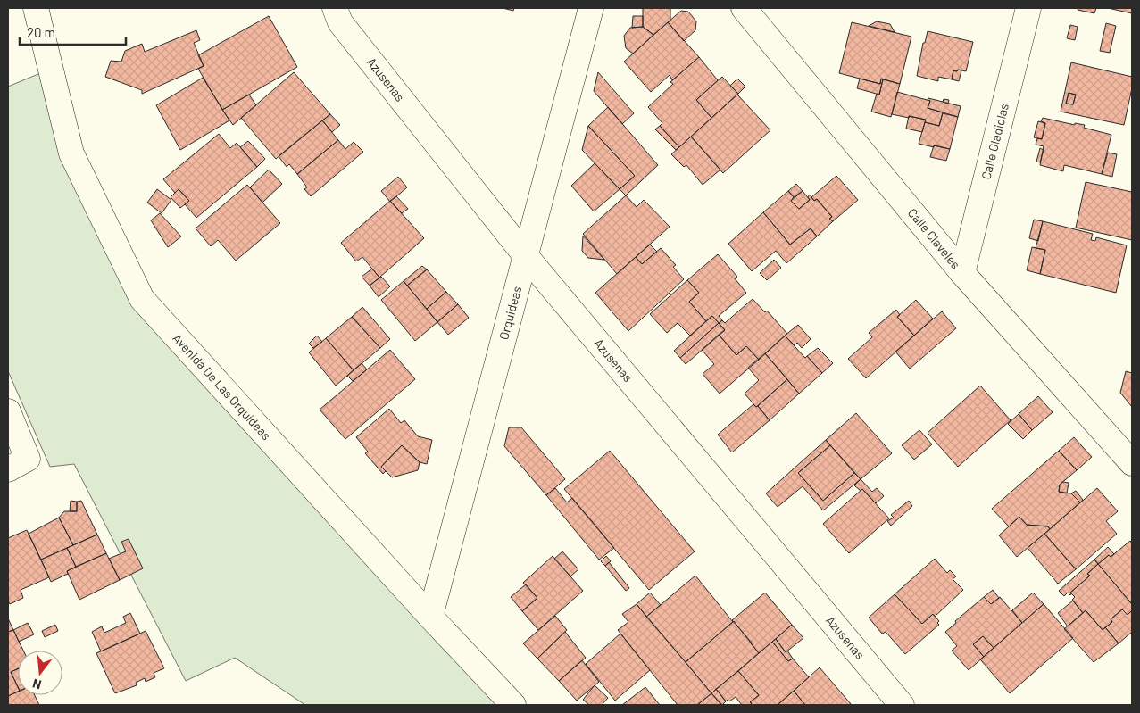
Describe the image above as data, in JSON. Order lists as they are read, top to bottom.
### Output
{
  "streets": {
    "street": [
      "Azusenas",
      "Calle Gladiolas",
      "Calle Claveles",
      "Orquideas",
      "Avenida De Las Orquídeas"
    ]
  },
  "crossings": [
    ["Azusenas", "Orquideas"],
    ["Calle Gladiolas", "Calle Claveles"],
    ["Orquideas", "Avenida De Las Orquídeas"]
  ],
  "scale_bar": "20 m",
  "north": "bottom"
}
